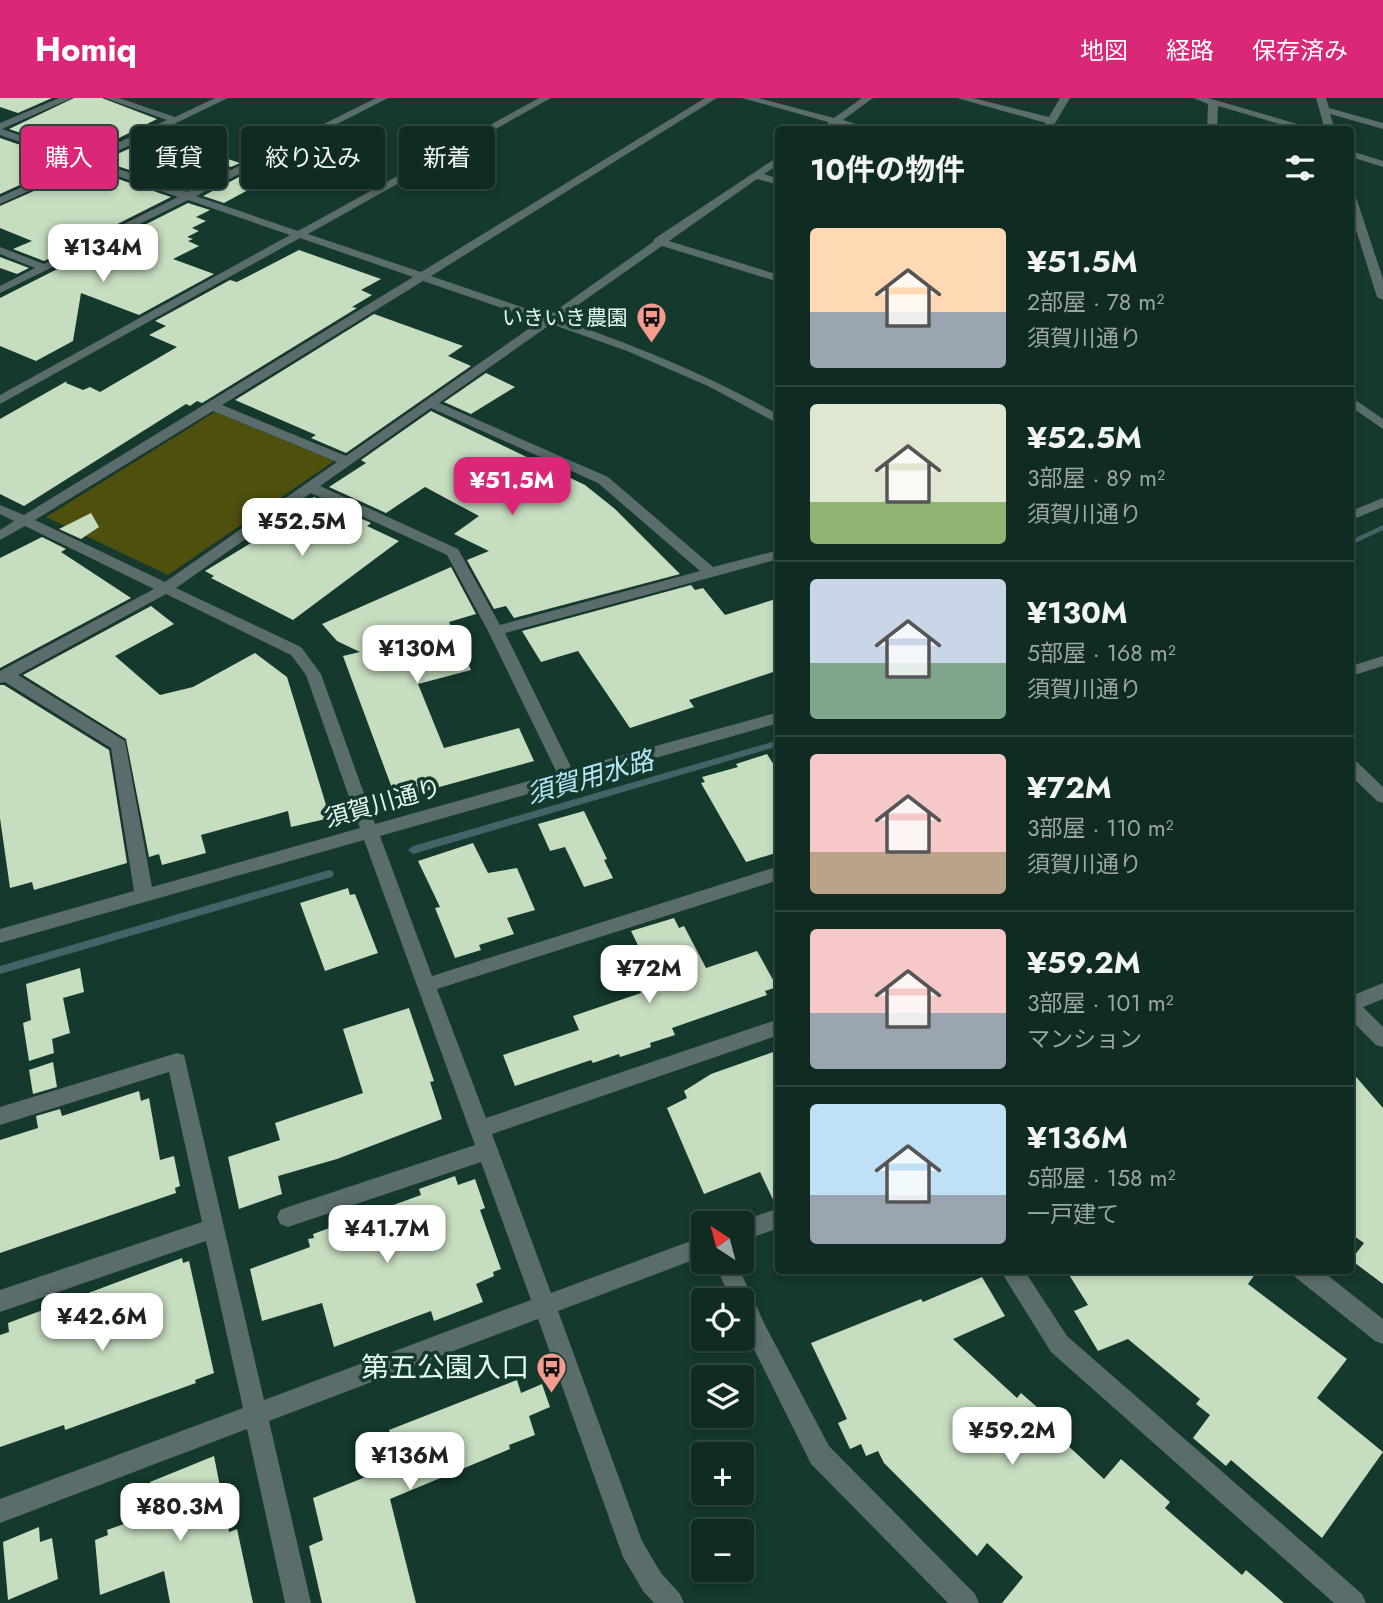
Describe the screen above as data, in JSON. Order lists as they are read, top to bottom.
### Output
{
  "streets": {
    "street": ["須賀川通り"]
  },
  "water": ["須賀用水路"],
  "places": {
    "bus stop": ["いきいき農園", "第五公園入口"]
  },
  "north": "top left",
  "page": {
    "header": "Homiq",
    "nav": ["地図", "経路", "保存済み"],
    "chip": [
      "購入",
      "賃貸",
      "絞り込み",
      "新着"
    ],
    "heading": "10件の物件",
    "list": [
      {
        "name": "¥51.5M",
        "note": "2部屋 · 78 m² · 須賀川通り"
      },
      {
        "name": "¥52.5M",
        "note": "3部屋 · 89 m² · 須賀川通り"
      },
      {
        "name": "¥130M",
        "note": "5部屋 · 168 m² · 須賀川通り"
      },
      {
        "name": "¥72M",
        "note": "3部屋 · 110 m² · 須賀川通り"
      },
      {
        "name": "¥59.2M",
        "note": "3部屋 · 101 m² · マンション"
      },
      {
        "name": "¥136M",
        "note": "5部屋 · 158 m² · 一戸建て"
      }
    ],
    "price": [
      "¥134M",
      "¥51.5M",
      "¥52.5M",
      "¥130M",
      "¥72M",
      "¥41.7M",
      "¥42.6M",
      "¥59.2M",
      "¥136M",
      "¥80.3M"
    ],
    "map_buttons": ["+", "−"]
  }
}
